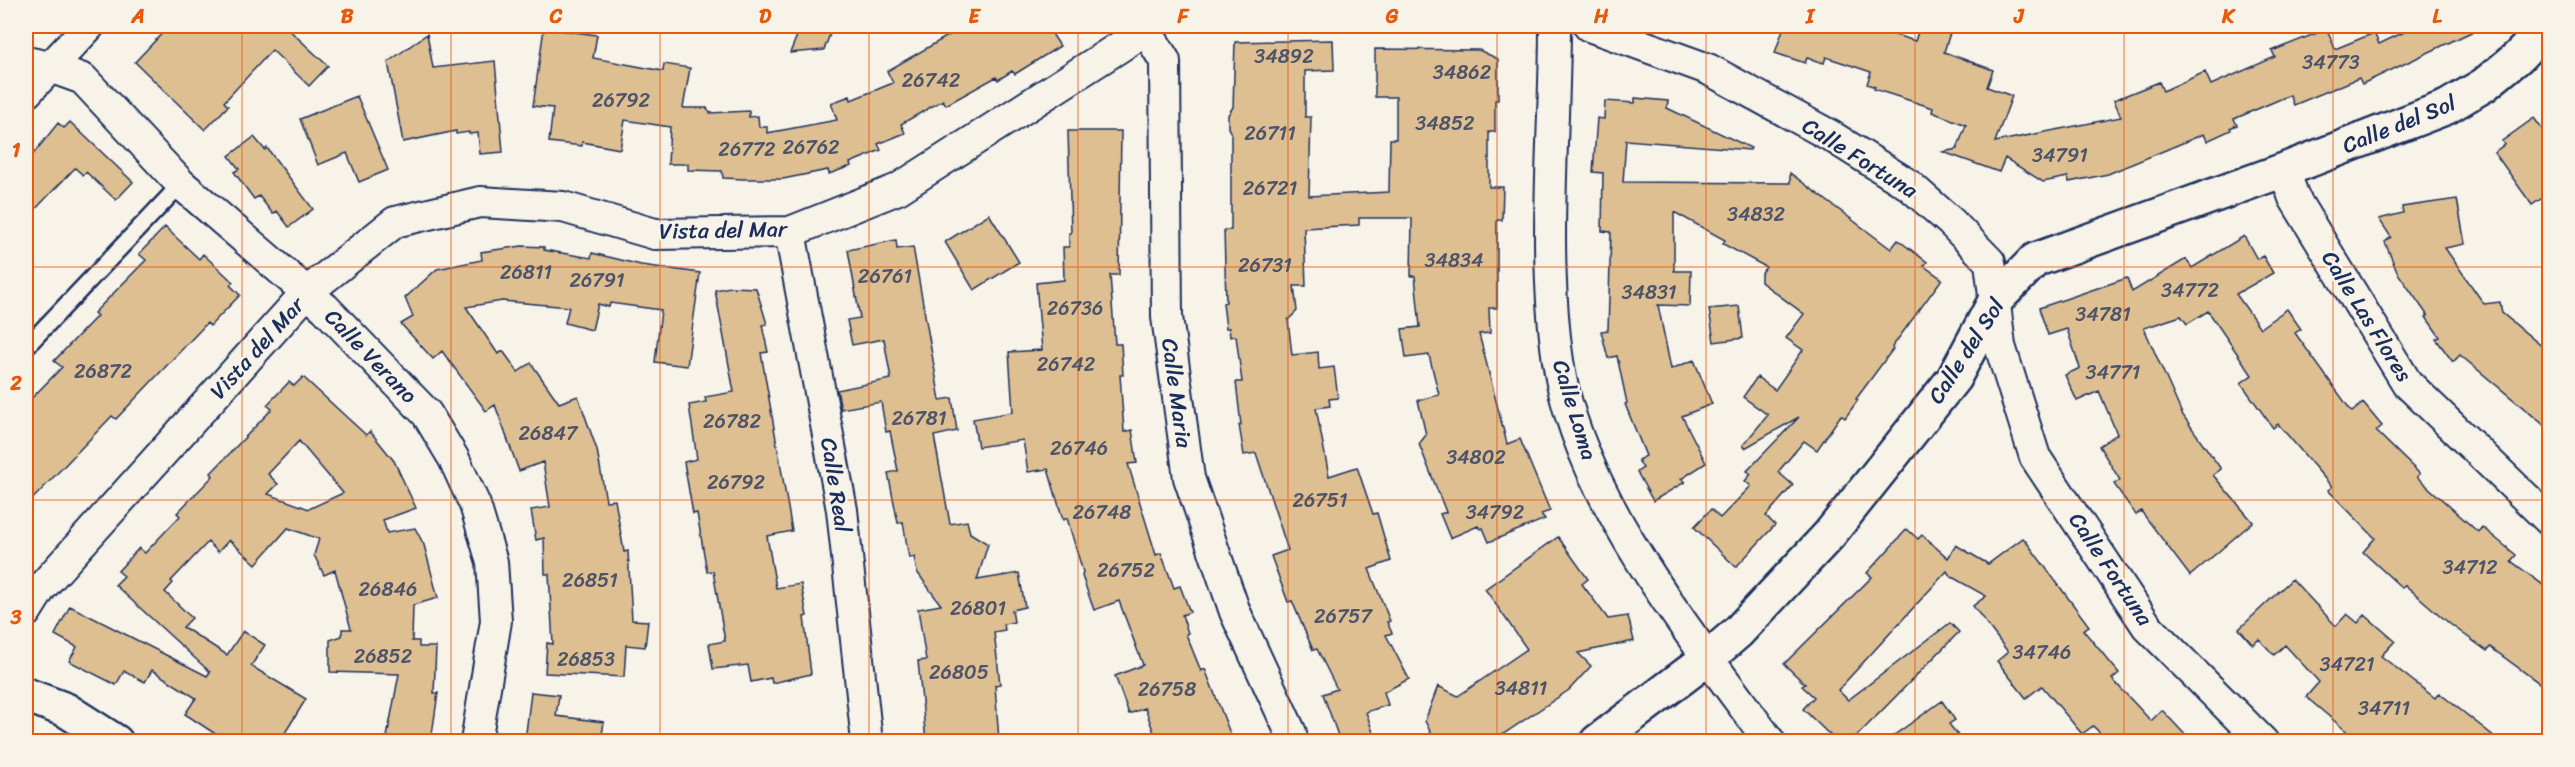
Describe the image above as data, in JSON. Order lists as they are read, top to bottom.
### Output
{
  "streets": {
    "street": [
      "Calle del Sol",
      "Calle Fortuna",
      "Vista del Mar",
      "Calle Las Flores",
      "Calle Verano",
      "Calle Maria",
      "Calle Loma",
      "Calle Real"
    ]
  },
  "crossings": [
    ["Calle del Sol", "Calle Fortuna"],
    ["Calle del Sol", "Calle Las Flores"],
    ["Calle del Sol", "Calle Loma"],
    ["Vista del Mar", "Calle Verano"],
    ["Vista del Mar", "Calle Maria"],
    ["Vista del Mar", "Calle Real"]
  ],
  "house_numbers": [
    "34892",
    "34773",
    "34862",
    "26742",
    "26792",
    "34852",
    "26711",
    "26762",
    "26772",
    "34791",
    "26721",
    "34832",
    "34834",
    "26731",
    "26811",
    "26761",
    "26791",
    "34772",
    "34831",
    "26736",
    "34781",
    "26742",
    "26872",
    "34771",
    "26781",
    "26782",
    "26847",
    "26746",
    "34802",
    "26792",
    "26751",
    "26748",
    "34792",
    "34712",
    "26752",
    "26851",
    "26846",
    "26801",
    "26757",
    "34746",
    "26852",
    "26853",
    "34721",
    "26805",
    "34811",
    "26758",
    "34711"
  ],
  "grid": {
    "columns": [
      "A",
      "B",
      "C",
      "D",
      "E",
      "F",
      "G",
      "H",
      "I",
      "J",
      "K",
      "L"
    ],
    "rows": ["1", "2", "3"]
  }
}
